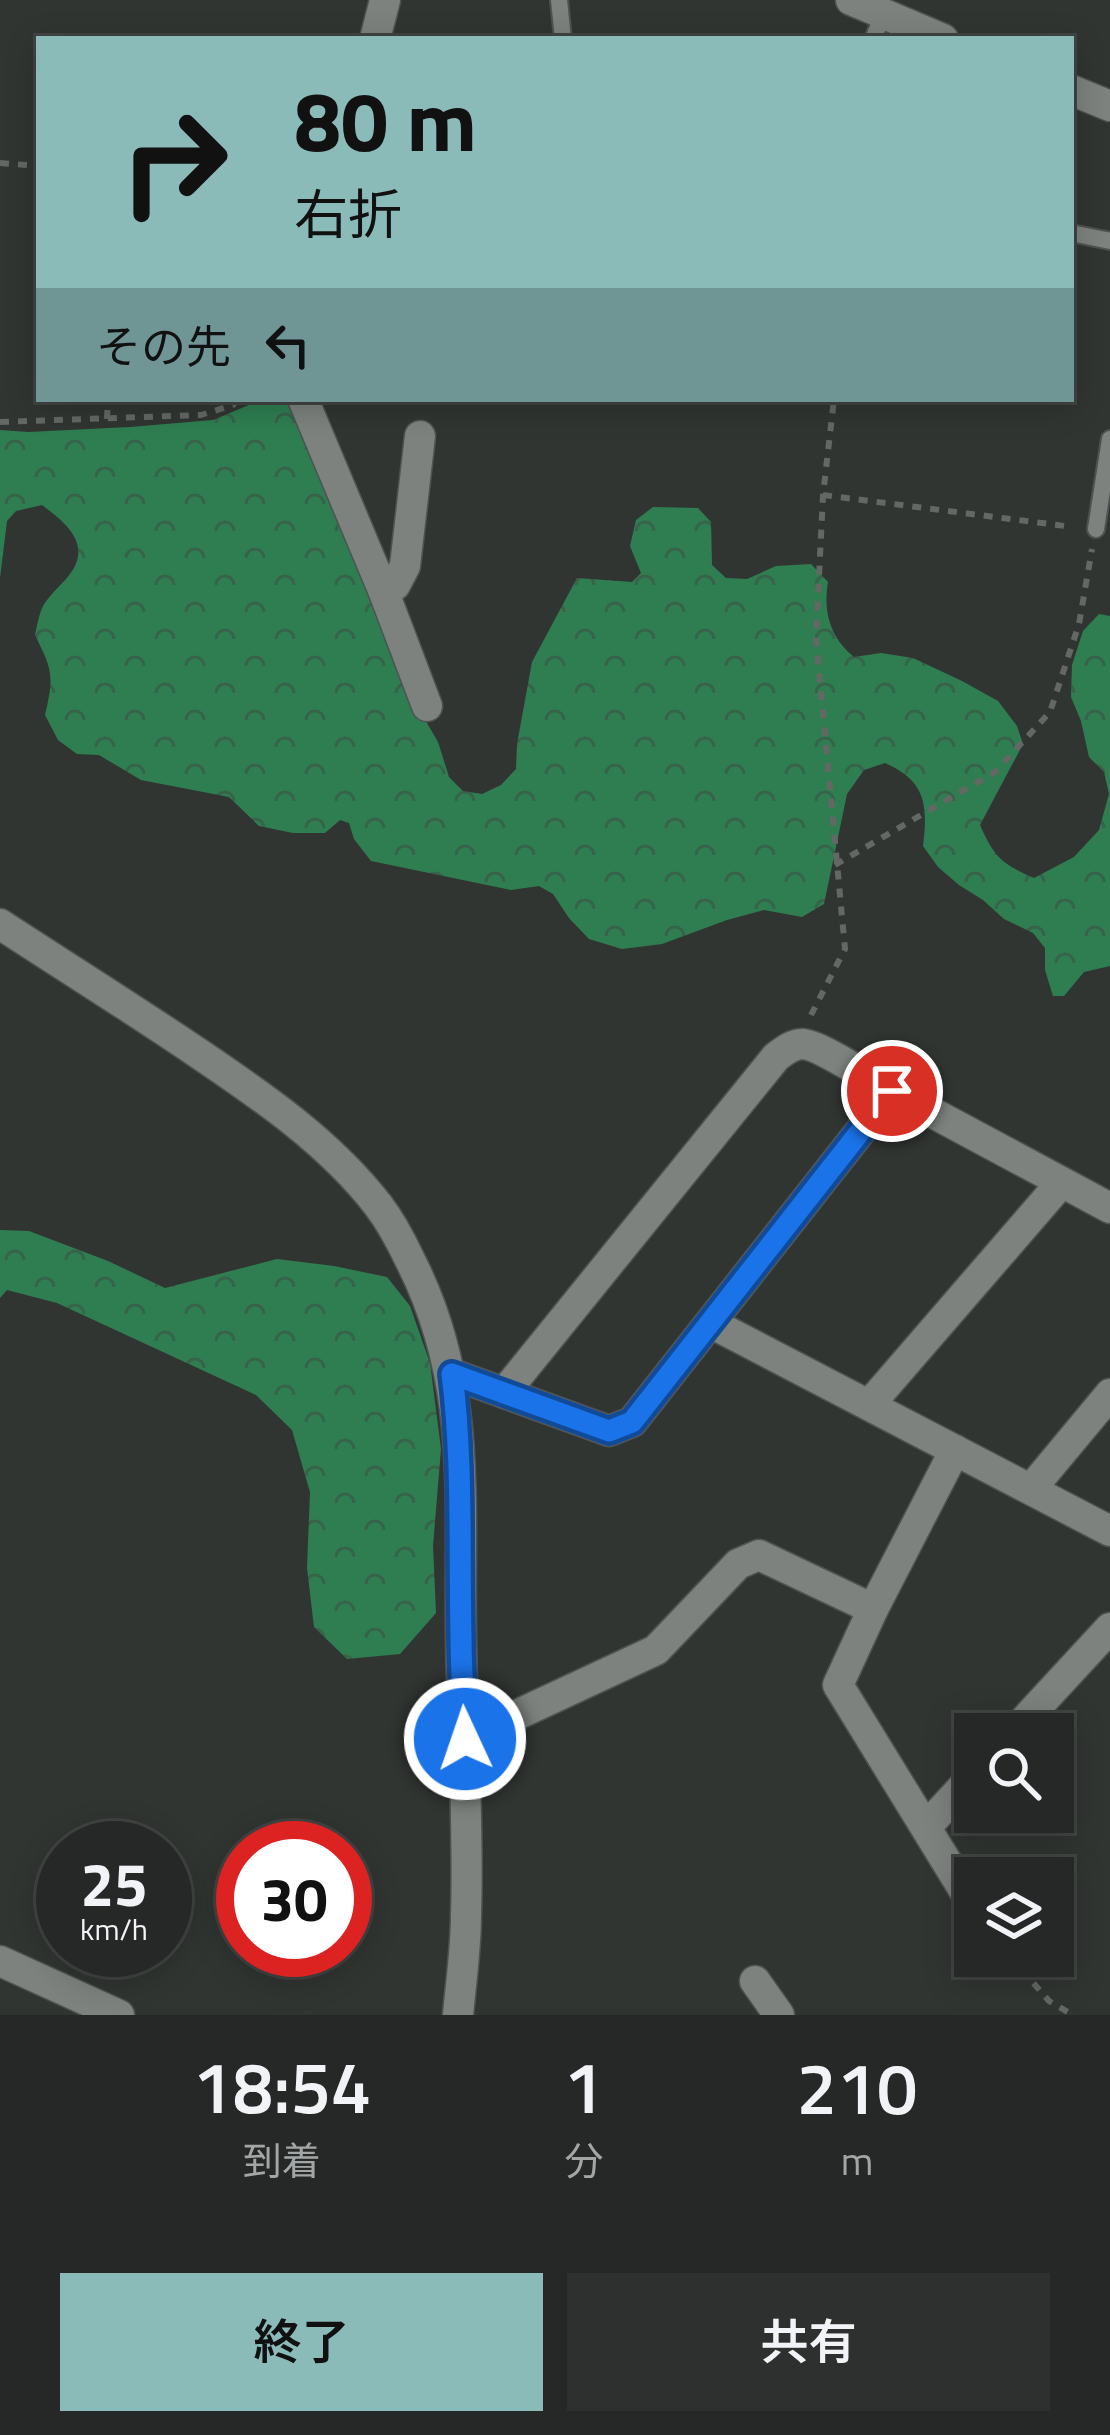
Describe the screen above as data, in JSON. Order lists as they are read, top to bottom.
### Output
{
  "page": {
    "turn": ["80 m", "右折"],
    "then": "その先",
    "speed": "25 km/h",
    "limit": "30",
    "eta": [
      "18:54",
      "到着",
      "1",
      "分",
      "210",
      "m"
    ],
    "buttons": ["終了", "共有"]
  }
}
